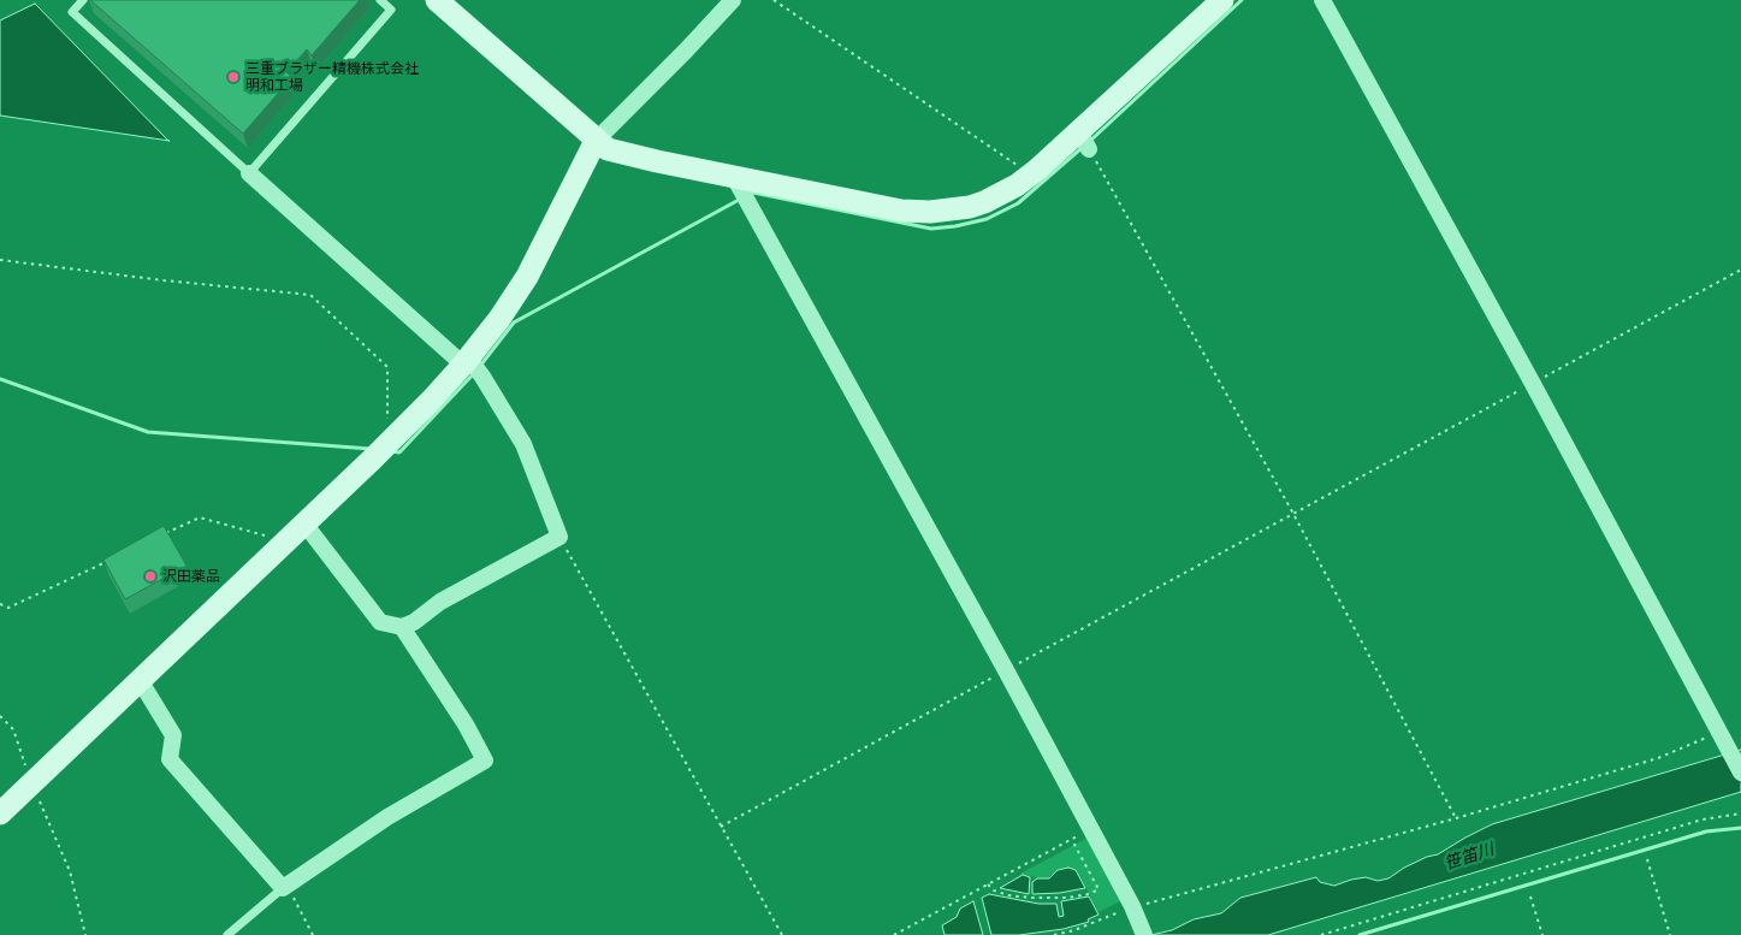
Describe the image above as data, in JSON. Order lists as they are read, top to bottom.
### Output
{
  "water": ["笹笛川"],
  "places": ["三重ブラザー精機株式会社 明和工場", "沢田薬品"]
}
